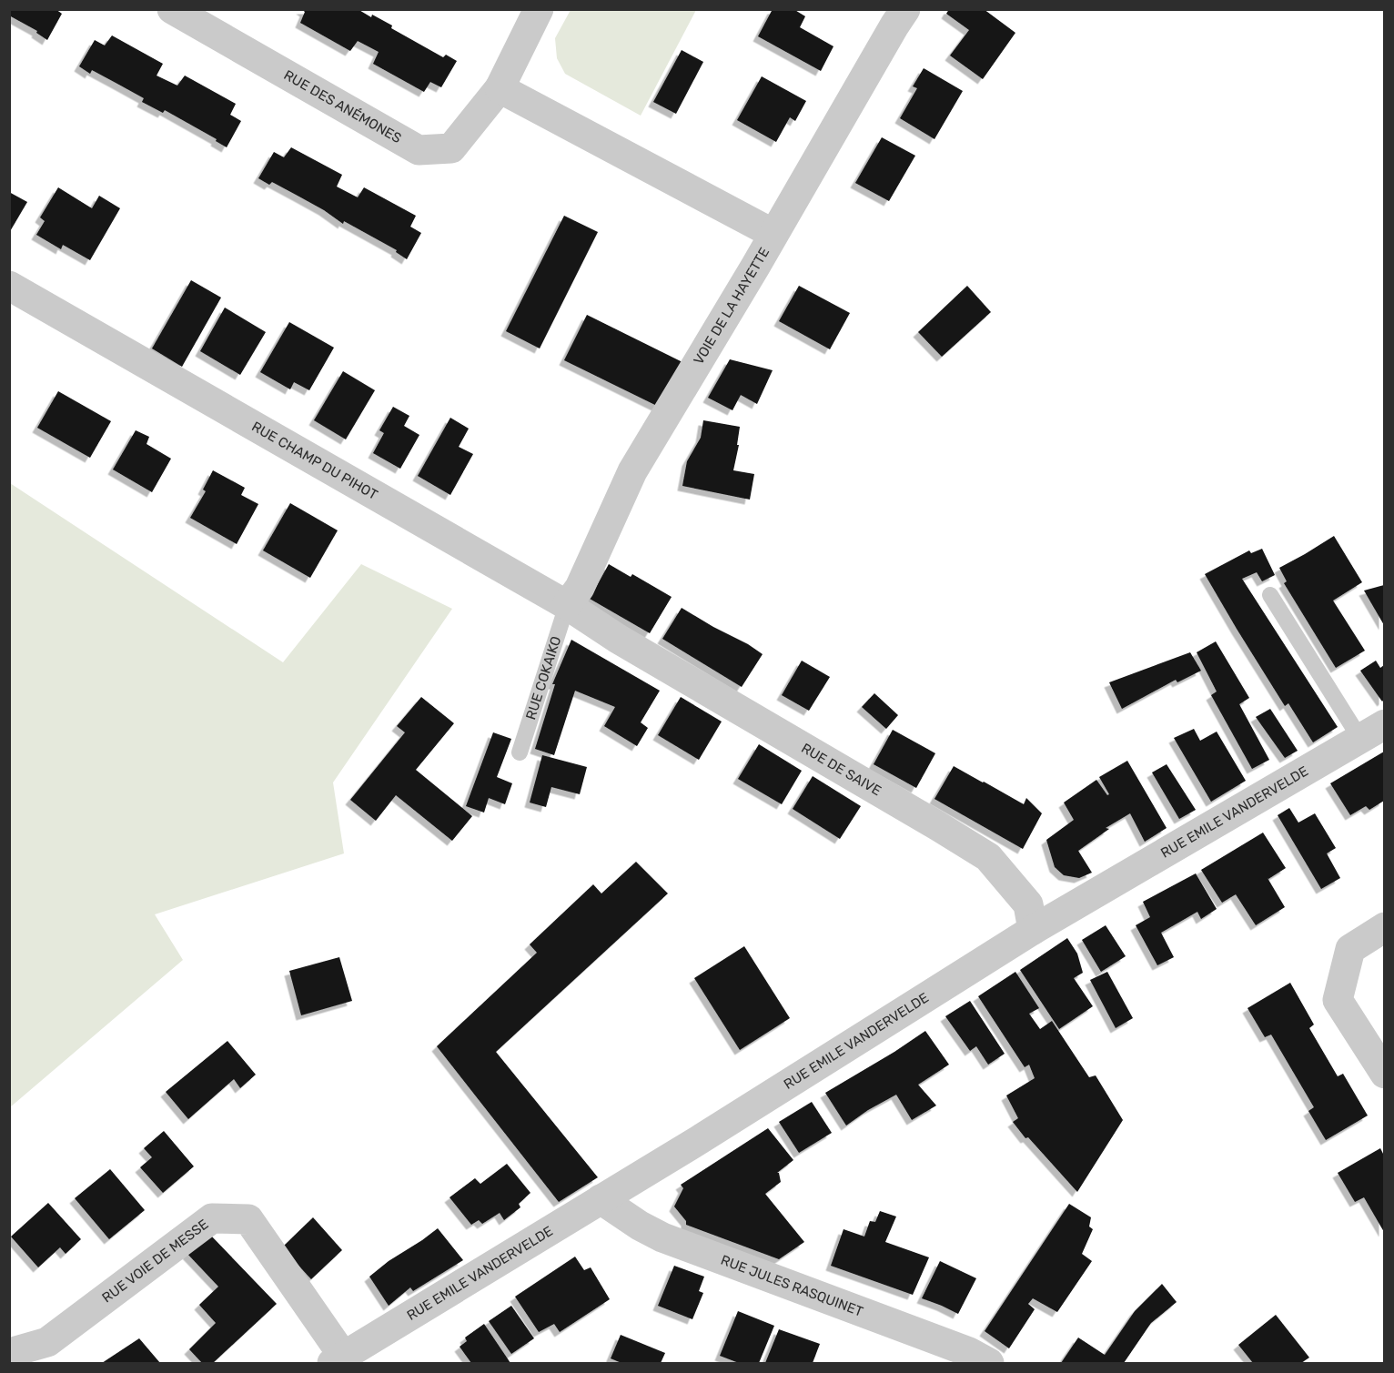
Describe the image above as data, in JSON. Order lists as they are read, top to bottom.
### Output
{
  "streets": {
    "street": [
      "RUE DES ANÉMONES",
      "VOIE DE LA HAYETTE",
      "RUE CHAMP DU PIHOT",
      "RUE DE SAIVE",
      "RUE EMILE VANDERVELDE",
      "RUE VOIE DE MESSE",
      "RUE JULES RASQUINET"
    ],
    "lane": ["RUE COKAIKO"]
  },
  "crossings": [
    ["VOIE DE LA HAYETTE", "RUE CHAMP DU PIHOT"],
    ["VOIE DE LA HAYETTE", "RUE COKAIKO"],
    ["RUE CHAMP DU PIHOT", "RUE COKAIKO"],
    ["RUE CHAMP DU PIHOT", "RUE DE SAIVE"],
    ["RUE DE SAIVE", "RUE EMILE VANDERVELDE"],
    ["RUE EMILE VANDERVELDE", "RUE VOIE DE MESSE"],
    ["RUE EMILE VANDERVELDE", "RUE JULES RASQUINET"]
  ]
}
